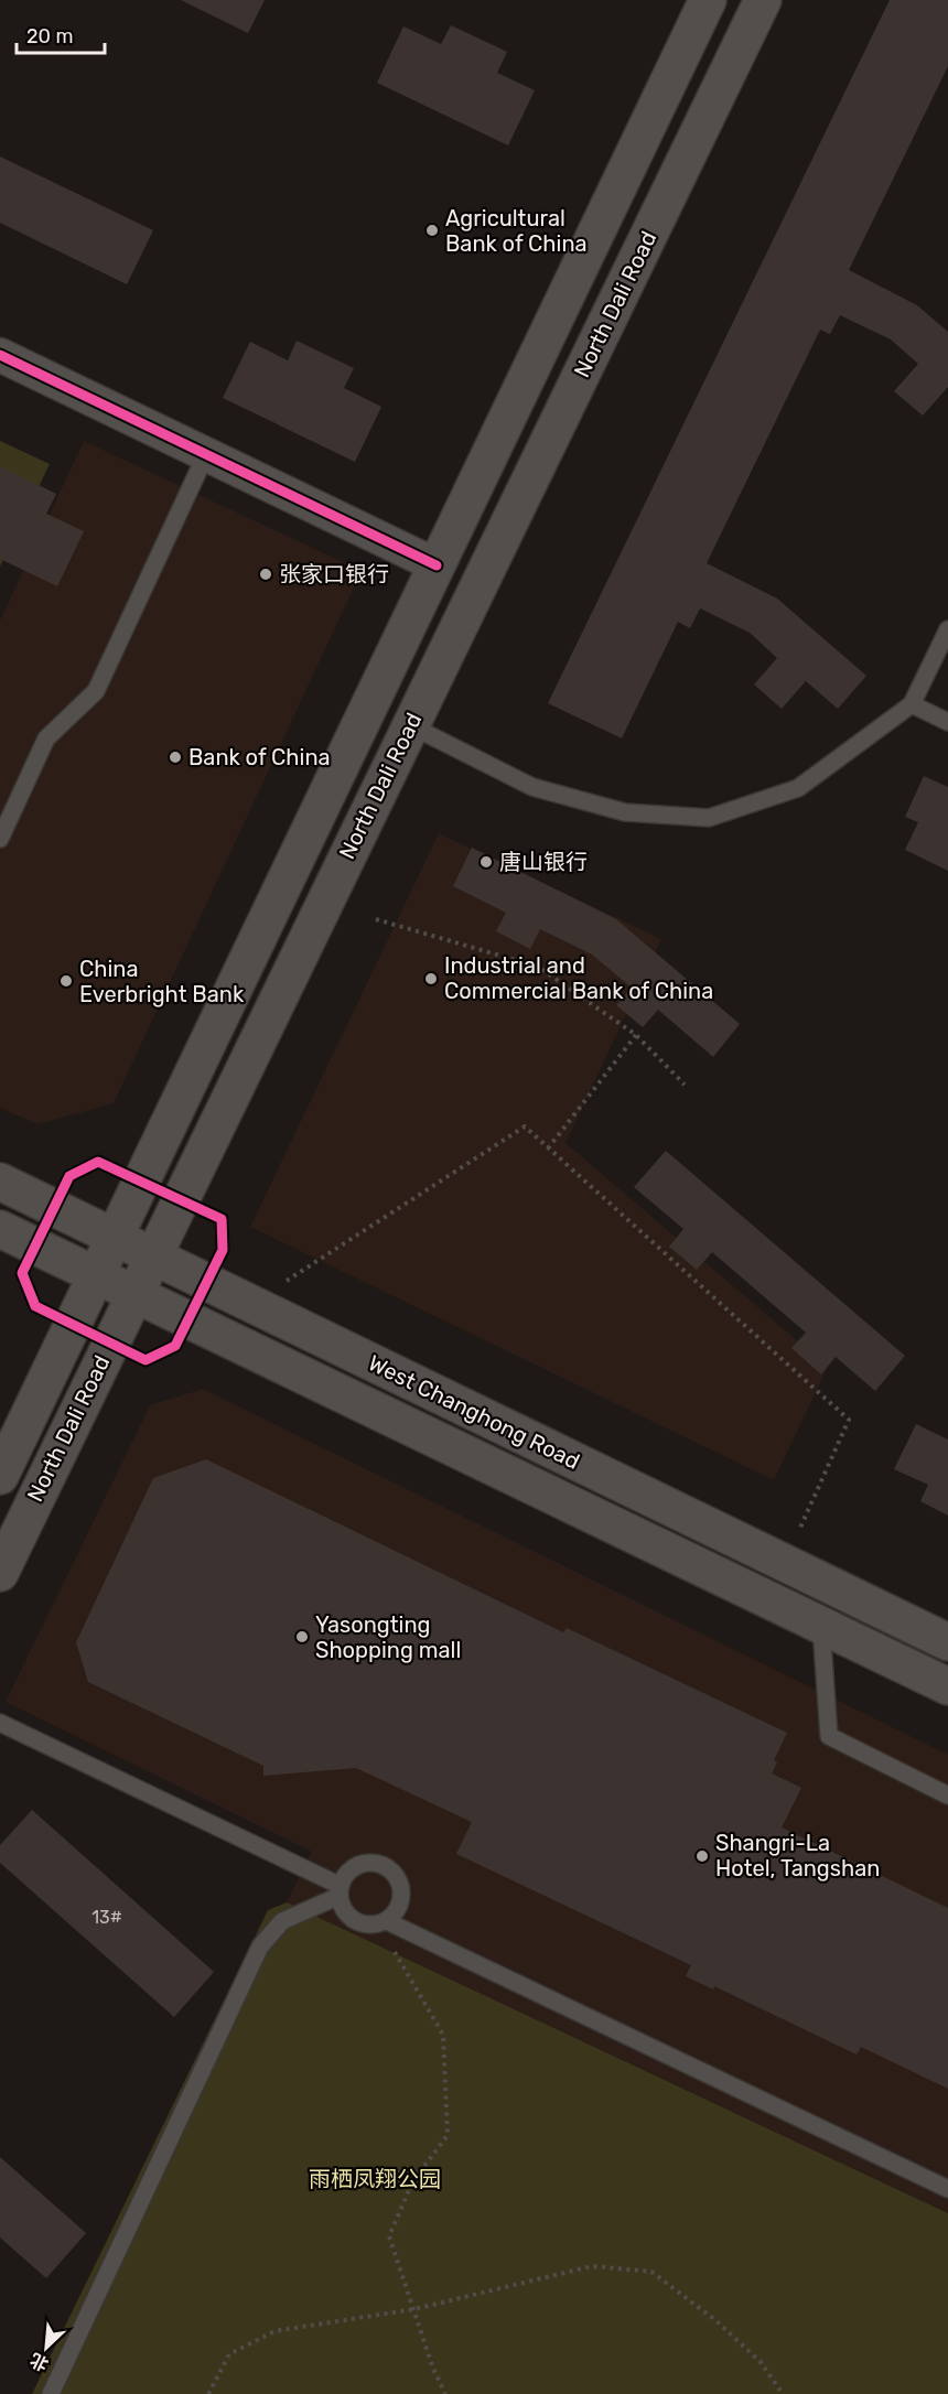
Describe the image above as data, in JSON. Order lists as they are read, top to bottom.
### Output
{
  "streets": {
    "main road": ["North Dali Road", "West Changhong Road"]
  },
  "crossings": [
    ["North Dali Road", "West Changhong Road"]
  ],
  "parks": ["雨栖凤翔公园"],
  "places": [
    "Agricultural Bank of China",
    "张家口银行",
    "Bank of China",
    "唐山银行",
    "Industrial and Commercial Bank of China",
    "China Everbright Bank",
    "Yasongting Shopping mall",
    "Shangri-La Hotel, Tangshan"
  ],
  "house_numbers": ["13#"],
  "scale_bar": "20 m",
  "north": "bottom left"
}
